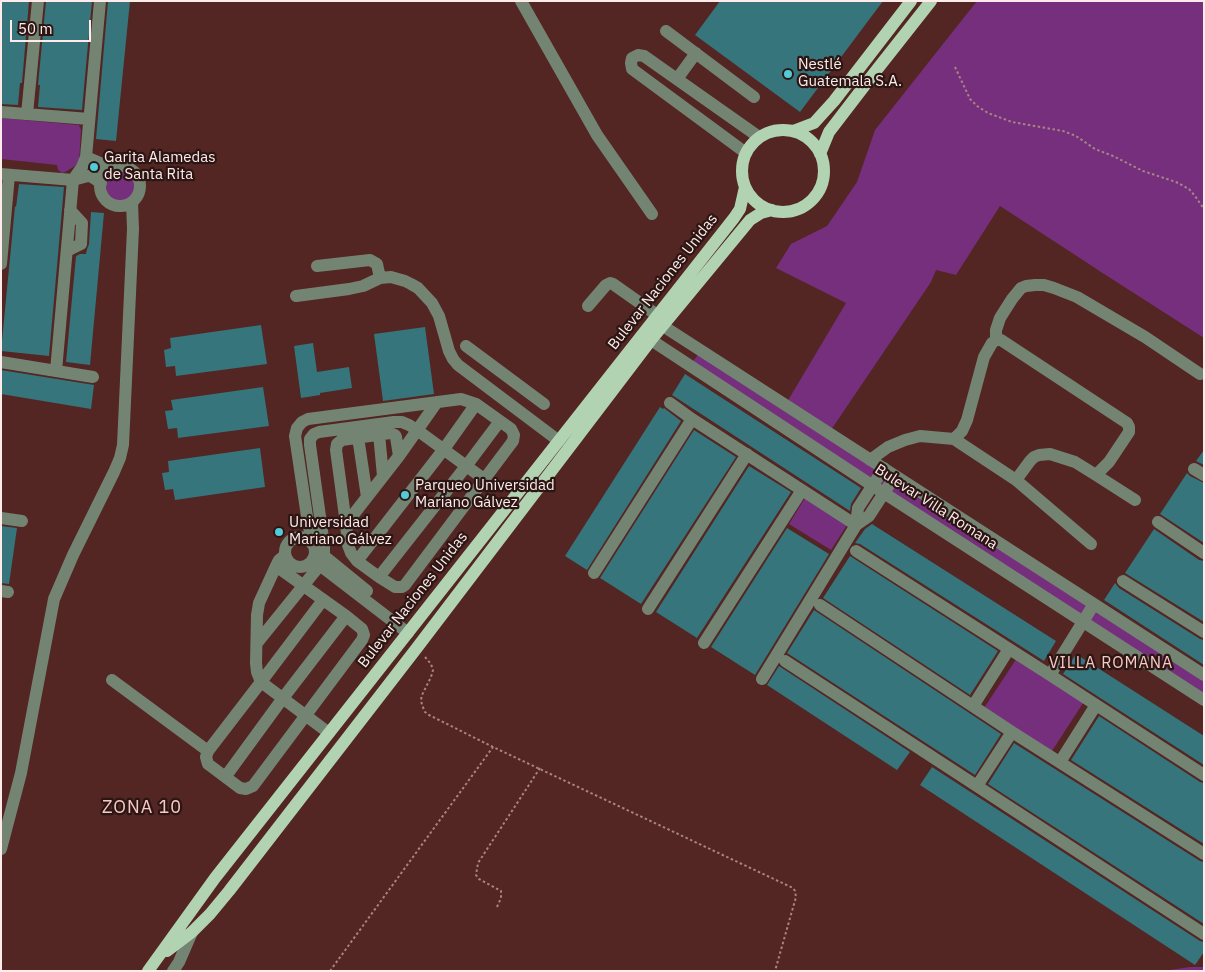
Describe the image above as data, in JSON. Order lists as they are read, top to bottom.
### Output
{
  "streets": {
    "main road": ["Bulevar Naciones Unidas"],
    "street": ["Bulevar Villa Romana"]
  },
  "crossings": [
    ["Bulevar Naciones Unidas", "Bulevar Villa Romana"]
  ],
  "districts": ["VILLA ROMANA", "ZONA 10"],
  "places": [
    "Nestlé Guatemala S.A.",
    "Garita Alamedas de Santa Rita",
    "Parqueo Universidad Mariano Gálvez",
    "Universidad Mariano Gálvez"
  ],
  "scale_bar": "50 m"
}
